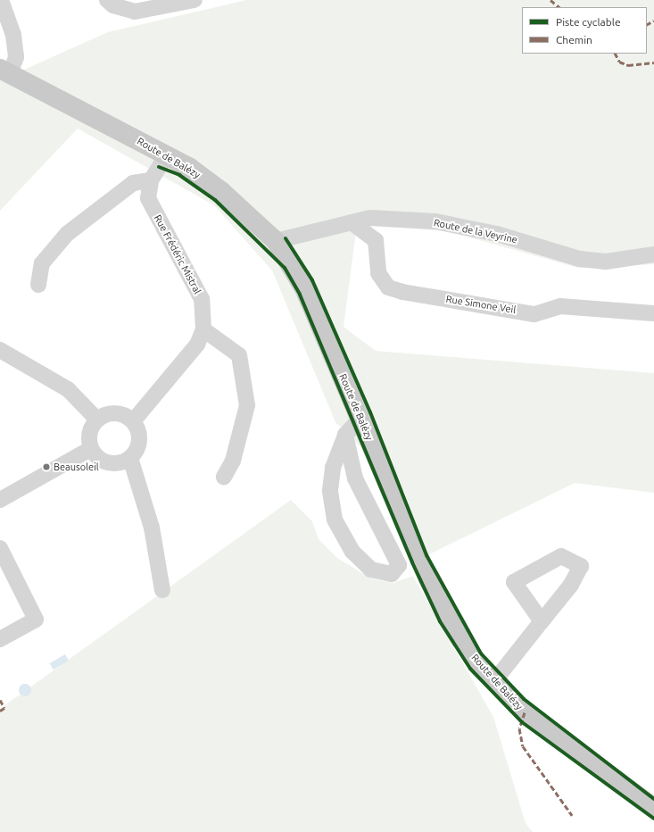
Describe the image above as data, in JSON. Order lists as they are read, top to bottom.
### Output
{
  "streets": {
    "main road": ["Route de Balézy"],
    "street": ["Route de la Veyrine", "Rue Frédéric Mistral", "Rue Simone Veil"]
  },
  "crossings": [
    ["Route de Balézy", "Route de la Veyrine"],
    ["Route de Balézy", "Rue Frédéric Mistral"],
    ["Route de la Veyrine", "Rue Simone Veil"]
  ],
  "places": ["Beausoleil"],
  "legend": ["Piste cyclable", "Chemin"]
}
